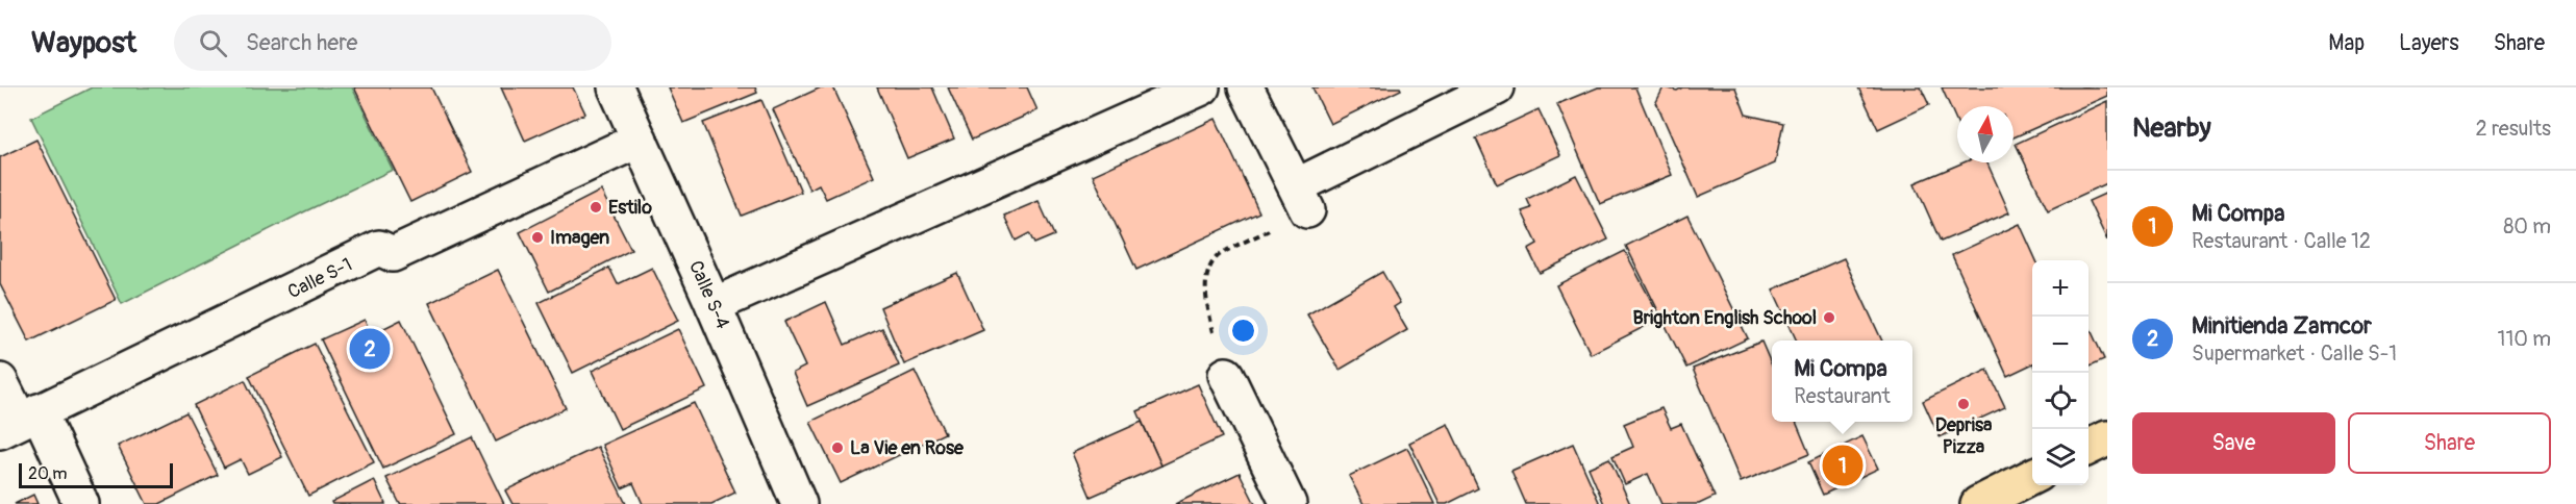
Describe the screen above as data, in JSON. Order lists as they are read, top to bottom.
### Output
{
  "streets": {
    "street": ["Calle S-1", "Calle S-4"]
  },
  "crossings": [
    ["Calle S-1", "Calle S-4"]
  ],
  "places": [
    "Estilo",
    "Imagen",
    "Brighton English School",
    "Deprisa Pizza",
    "La Vie en Rose"
  ],
  "scale_bar": "20 m",
  "north": "top",
  "page": {
    "header": "Waypost",
    "search": "Search here",
    "nav": ["Map", "Layers", "Share"],
    "heading": ["Nearby", "2 results"],
    "list": [
      {
        "mark": "1",
        "name": "Mi Compa",
        "note": "Restaurant · Calle 12",
        "value": "80 m"
      },
      {
        "mark": "2",
        "name": "Minitienda Zamcor",
        "note": "Supermarket · Calle S-1",
        "value": "110 m"
      }
    ],
    "map_buttons": ["+", "−"],
    "pins": ["2", "1"],
    "popup": ["Mi Compa", "Restaurant"],
    "buttons": ["Save", "Share"],
    "scale": "20 m"
  }
}
